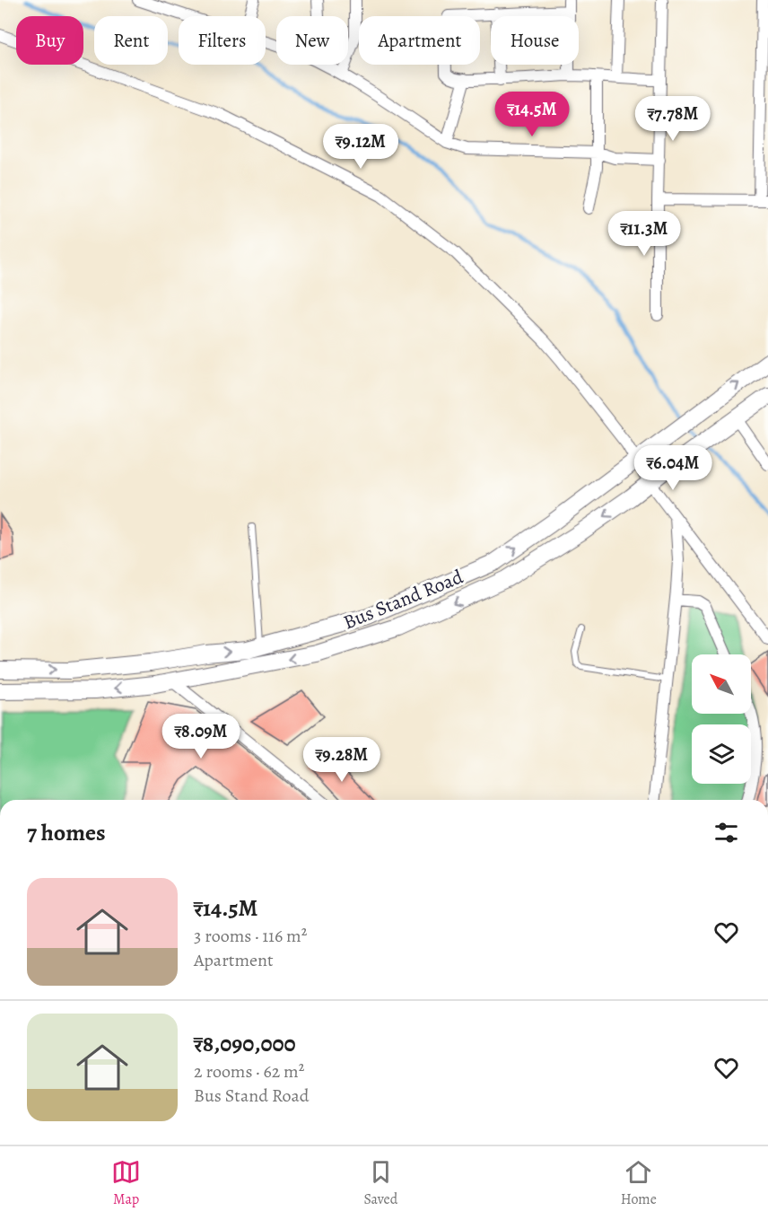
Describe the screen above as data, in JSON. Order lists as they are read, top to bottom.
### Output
{
  "streets": {
    "main road": ["Bus Stand Road"]
  },
  "north": "top left",
  "page": {
    "chip": [
      "Buy",
      "Rent",
      "Filters",
      "New",
      "Apartment",
      "House"
    ],
    "price": [
      "₹14.5M",
      "₹7.78M",
      "₹9.12M",
      "₹11.3M",
      "₹6.04M",
      "₹8.09M",
      "₹9.28M"
    ],
    "heading": "7 homes",
    "list": [
      {
        "name": "₹14.5M",
        "note": "3 rooms · 116 m² · Apartment"
      },
      {
        "name": "₹8,090,000",
        "note": "2 rooms · 62 m² · Bus Stand Road"
      }
    ],
    "tabs": ["Map", "Saved", "Home"]
  }
}
